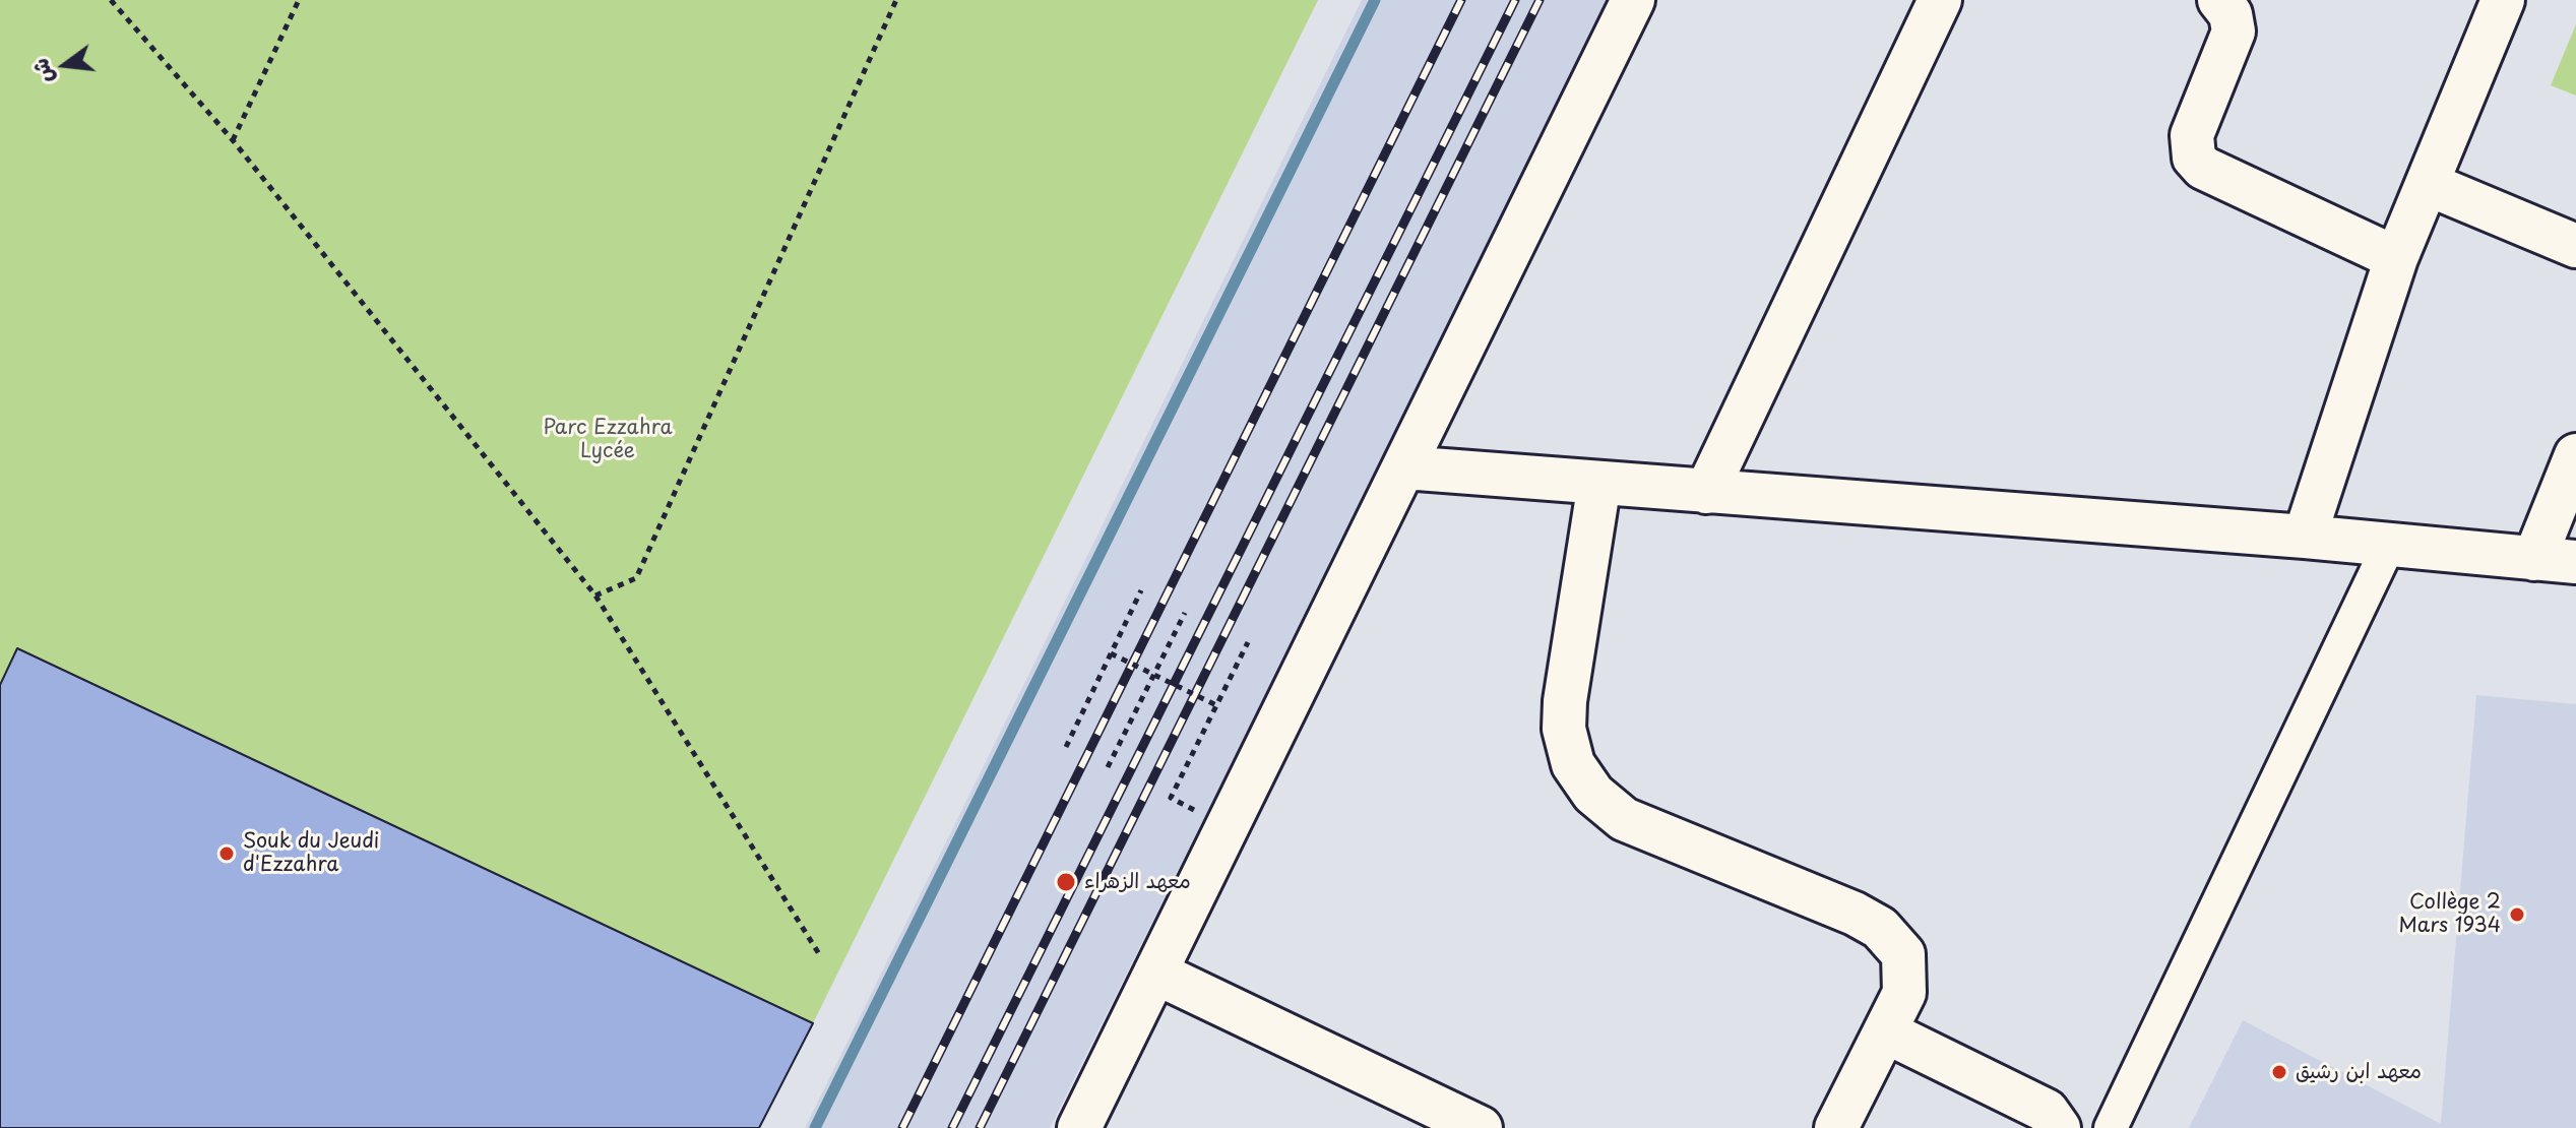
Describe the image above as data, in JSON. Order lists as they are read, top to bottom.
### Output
{
  "parks": ["Parc Ezzahra Lycée"],
  "places": [
    "Souk du Jeudi d'Ezzahra",
    "معهد الزهراء",
    "Collège 2 Mars 1934",
    "معهد ابن رشيق"
  ],
  "north": "left"
}
